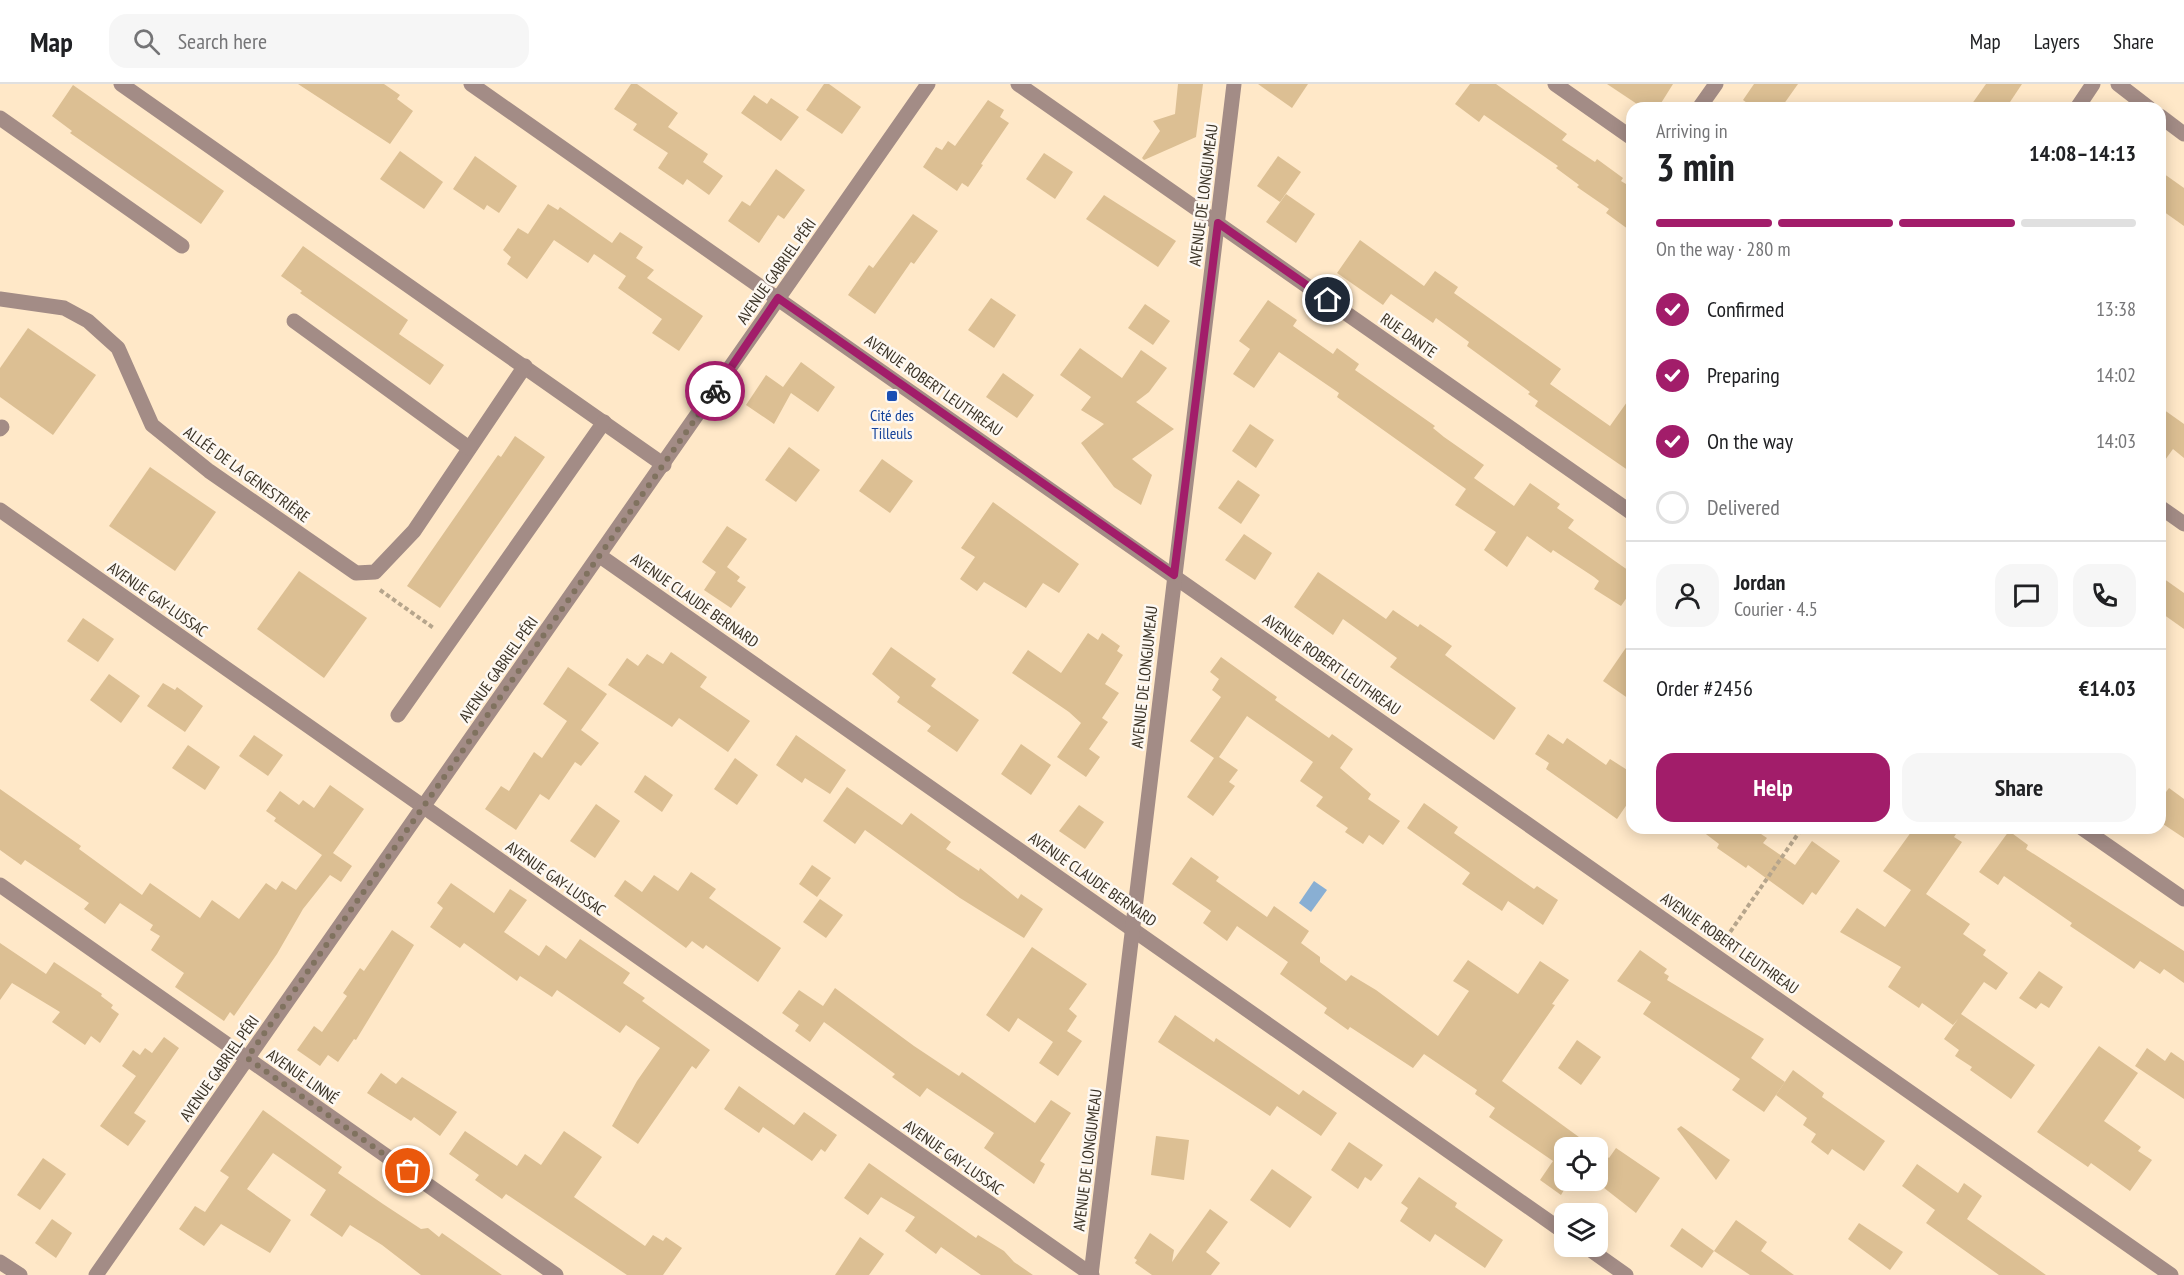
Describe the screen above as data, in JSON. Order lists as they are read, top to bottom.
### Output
{
  "streets": {
    "street": [
      "AVENUE DE LONGJUMEAU",
      "AVENUE GABRIEL PÉRI",
      "RUE DANTE",
      "AVENUE ROBERT LEUTHREAU",
      "ALLÉE DE LA GENESTRIÈRE",
      "AVENUE GAY-LUSSAC",
      "AVENUE CLAUDE BERNARD",
      "AVENUE LINNÉ"
    ]
  },
  "crossings": [
    ["AVENUE DE LONGJUMEAU", "RUE DANTE"],
    ["AVENUE DE LONGJUMEAU", "AVENUE ROBERT LEUTHREAU"],
    ["AVENUE DE LONGJUMEAU", "AVENUE GAY-LUSSAC"],
    ["AVENUE DE LONGJUMEAU", "AVENUE CLAUDE BERNARD"],
    ["AVENUE GABRIEL PÉRI", "AVENUE ROBERT LEUTHREAU"],
    ["AVENUE GABRIEL PÉRI", "AVENUE GAY-LUSSAC"],
    ["AVENUE GABRIEL PÉRI", "AVENUE CLAUDE BERNARD"],
    ["AVENUE GABRIEL PÉRI", "AVENUE LINNÉ"]
  ],
  "places": {
    "transit": ["Cité des Tilleuls"]
  },
  "page": {
    "header": "Map",
    "search": "Search here",
    "nav": ["Map", "Layers", "Share"],
    "heading": ["3 min", "Arriving in", "14:08–14:13"],
    "panel": [
      "Jordan",
      "Courier · 4.5",
      "Order #2456",
      "€14.03"
    ],
    "bar": "On the way · 280 m",
    "list": [
      ["Confirmed", "13:38"],
      ["Preparing", "14:02"],
      ["On the way", "14:03"],
      "Delivered"
    ],
    "buttons": ["Help", "Share"]
  }
}
